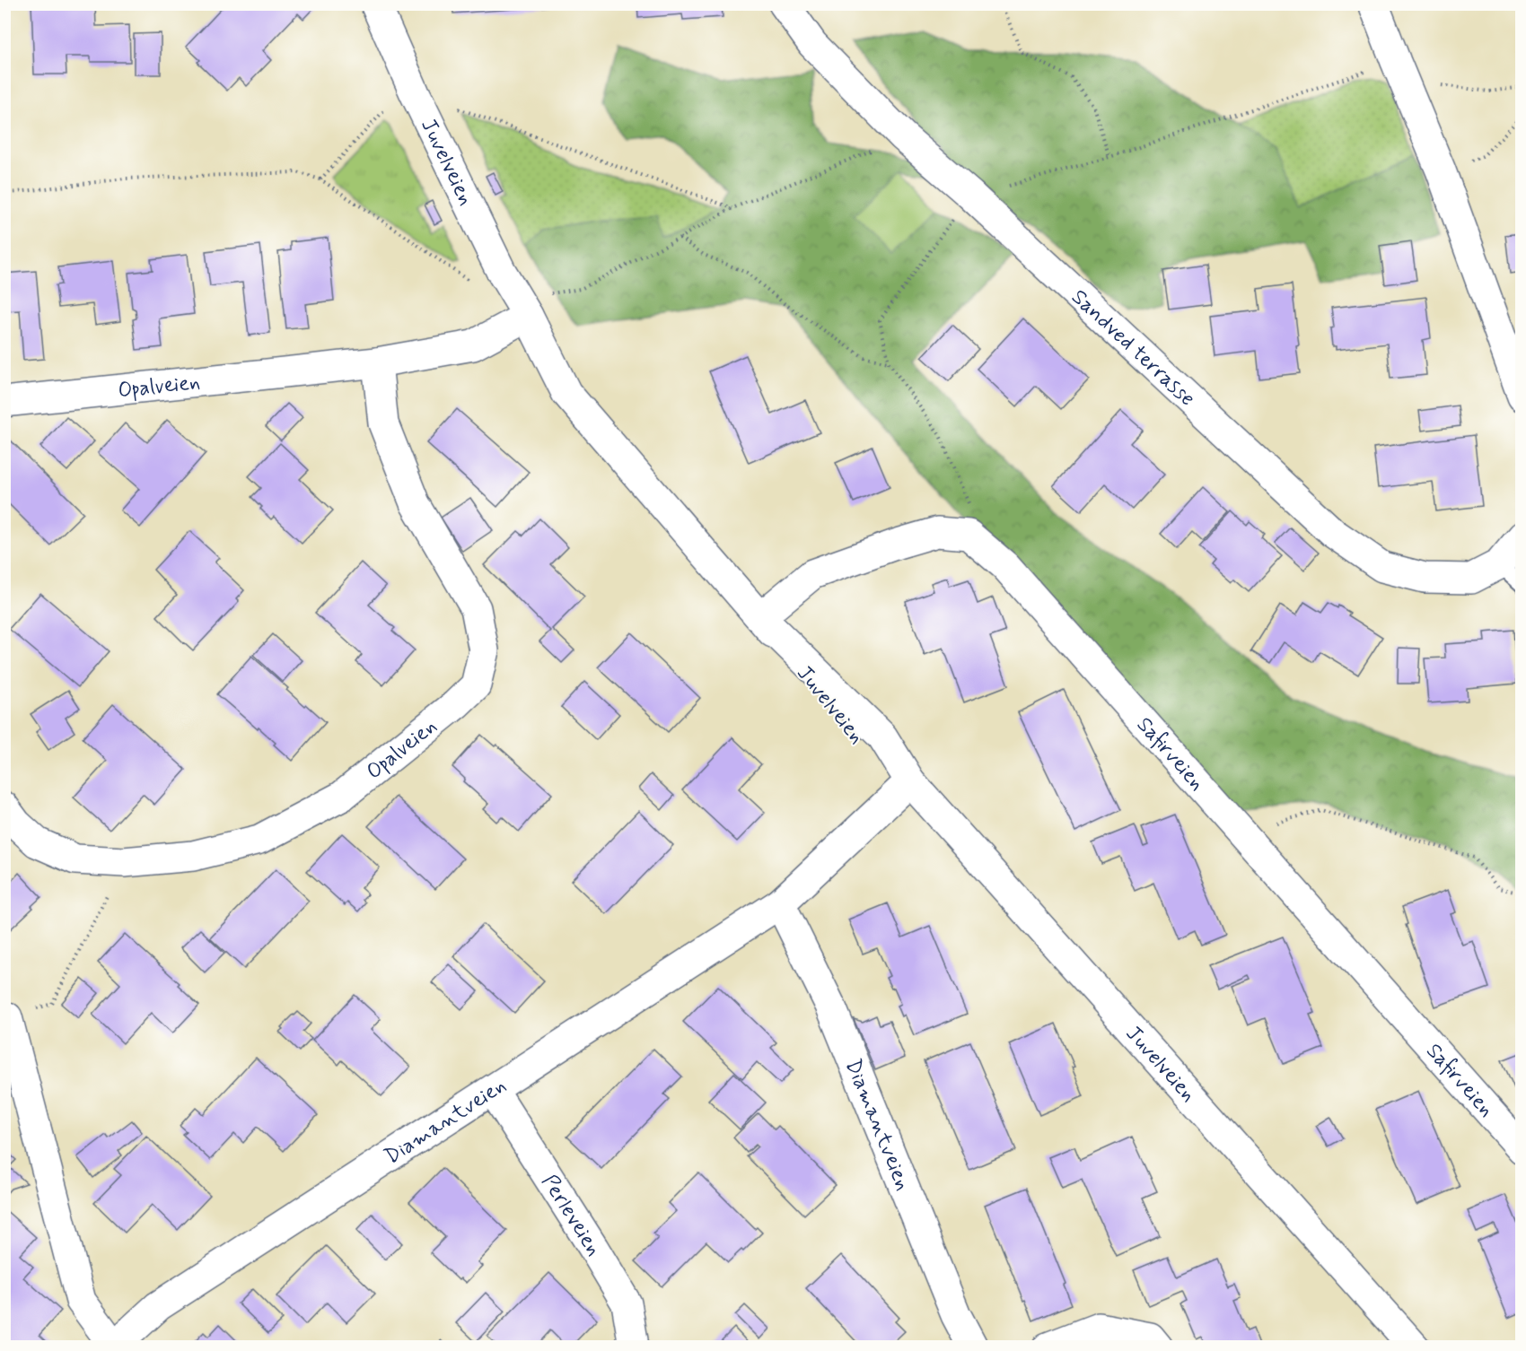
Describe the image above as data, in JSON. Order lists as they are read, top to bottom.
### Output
{
  "streets": {
    "street": [
      "Juvelveien",
      "Sandved terrasse",
      "Opalveien",
      "Safirveien",
      "Diamantveien",
      "Perleveien"
    ]
  },
  "crossings": [
    ["Juvelveien", "Opalveien"],
    ["Juvelveien", "Safirveien"],
    ["Juvelveien", "Diamantveien"],
    ["Diamantveien", "Perleveien"]
  ]
}
